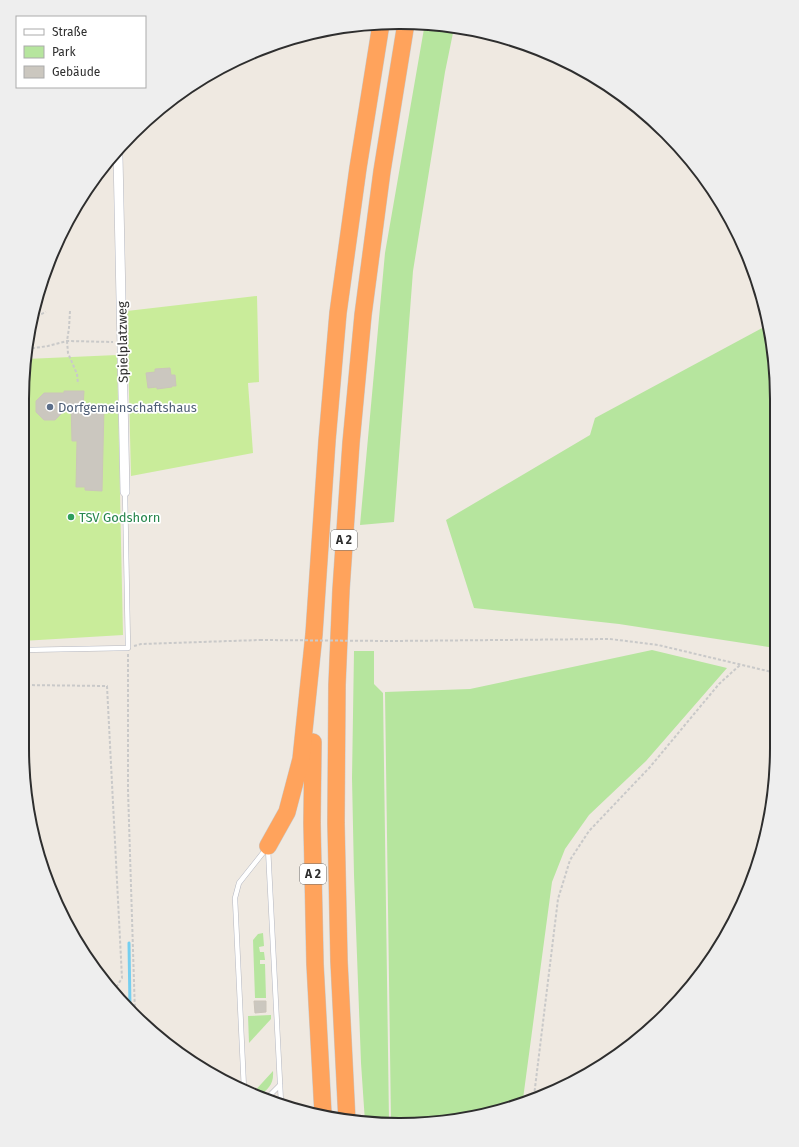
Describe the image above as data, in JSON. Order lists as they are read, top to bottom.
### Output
{
  "streets": {
    "highway": ["A 2"],
    "street": ["Spielplatzweg"]
  },
  "places": ["Dorfgemeinschaftshaus", "TSV Godshorn"],
  "legend": ["Straße", "Park", "Gebäude"]
}
